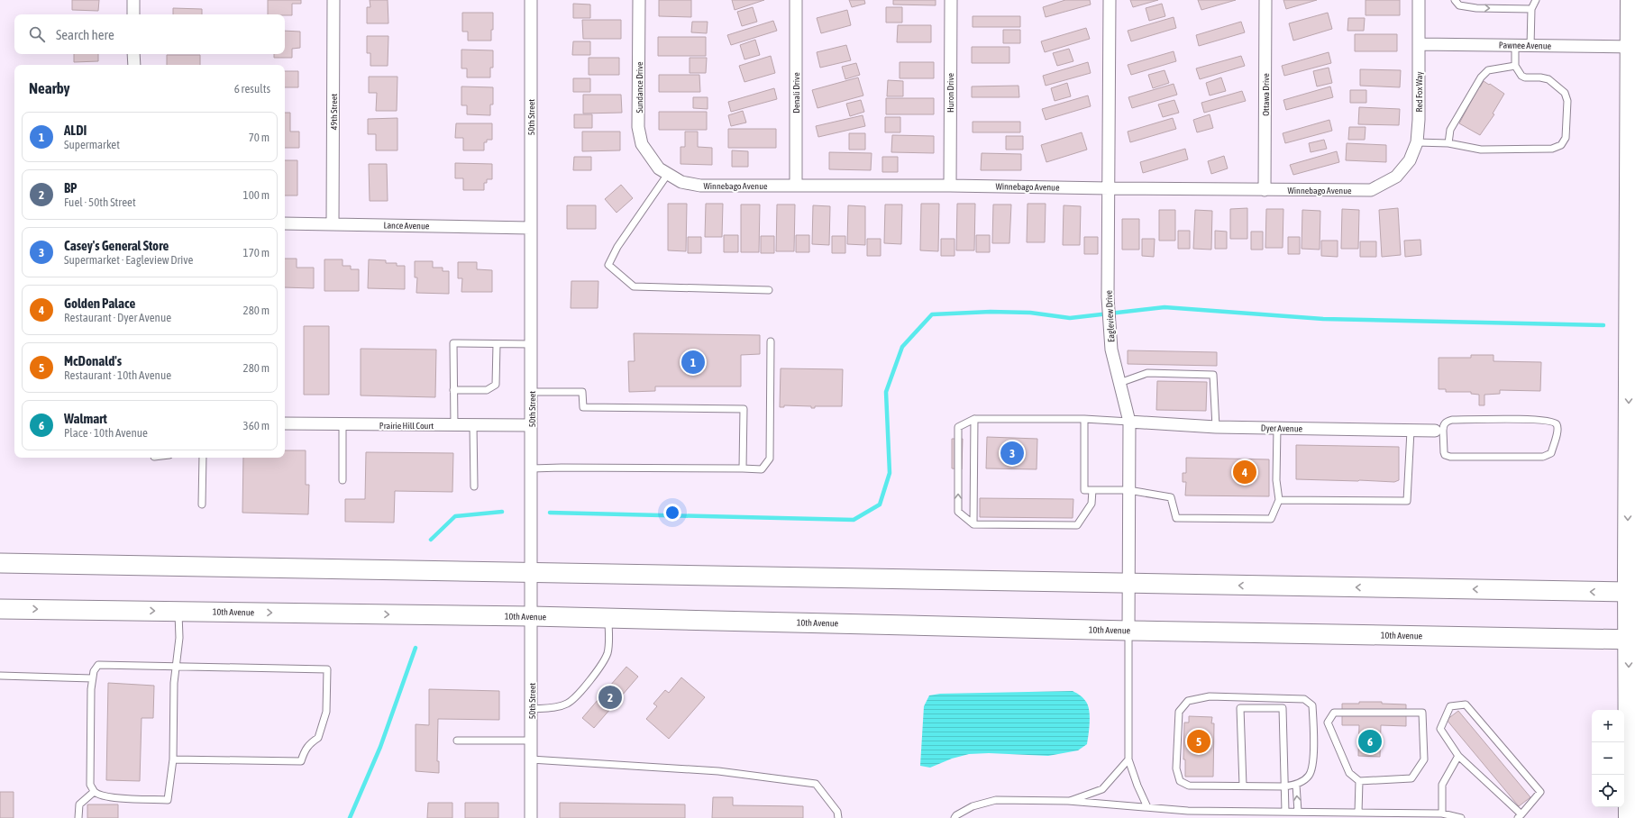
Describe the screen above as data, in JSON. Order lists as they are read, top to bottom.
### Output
{
  "streets": {
    "main road": ["10th Avenue"],
    "street": [
      "Pawnee Avenue",
      "Sundance Drive",
      "Red Fox Way",
      "Denali Drive",
      "Huron Drive",
      "Ottawa Drive",
      "49th Street",
      "50th Street",
      "Winnebago Avenue",
      "Lance Avenue",
      "Eagleview Drive",
      "Prairie Hill Court",
      "Dyer Avenue"
    ]
  },
  "crossings": [
    ["Pawnee Avenue", "Red Fox Way"],
    ["Sundance Drive", "Winnebago Avenue"],
    ["Red Fox Way", "Winnebago Avenue"],
    ["Denali Drive", "Winnebago Avenue"],
    ["Huron Drive", "Winnebago Avenue"],
    ["Ottawa Drive", "Winnebago Avenue"],
    ["49th Street", "Lance Avenue"],
    ["50th Street", "Lance Avenue"],
    ["50th Street", "Prairie Hill Court"],
    ["50th Street", "10th Avenue"],
    ["Winnebago Avenue", "Eagleview Drive"],
    ["Eagleview Drive", "Dyer Avenue"],
    ["Eagleview Drive", "10th Avenue"]
  ],
  "page": {
    "search": "Search here",
    "heading": ["Nearby", "6 results"],
    "list": [
      {
        "mark": "1",
        "name": "ALDI",
        "note": "Supermarket",
        "value": "70 m"
      },
      {
        "mark": "2",
        "name": "BP",
        "note": "Fuel · 50th Street",
        "value": "100 m"
      },
      {
        "mark": "3",
        "name": "Casey's General Store",
        "note": "Supermarket · Eagleview Drive",
        "value": "170 m"
      },
      {
        "mark": "4",
        "name": "Golden Palace",
        "note": "Restaurant · Dyer Avenue",
        "value": "280 m"
      },
      {
        "mark": "5",
        "name": "McDonald's",
        "note": "Restaurant · 10th Avenue",
        "value": "280 m"
      },
      {
        "mark": "6",
        "name": "Walmart",
        "note": "Place · 10th Avenue",
        "value": "360 m"
      }
    ],
    "pins": [
      "1",
      "3",
      "4",
      "2",
      "5",
      "6"
    ],
    "map_buttons": ["+", "−"]
  }
}
